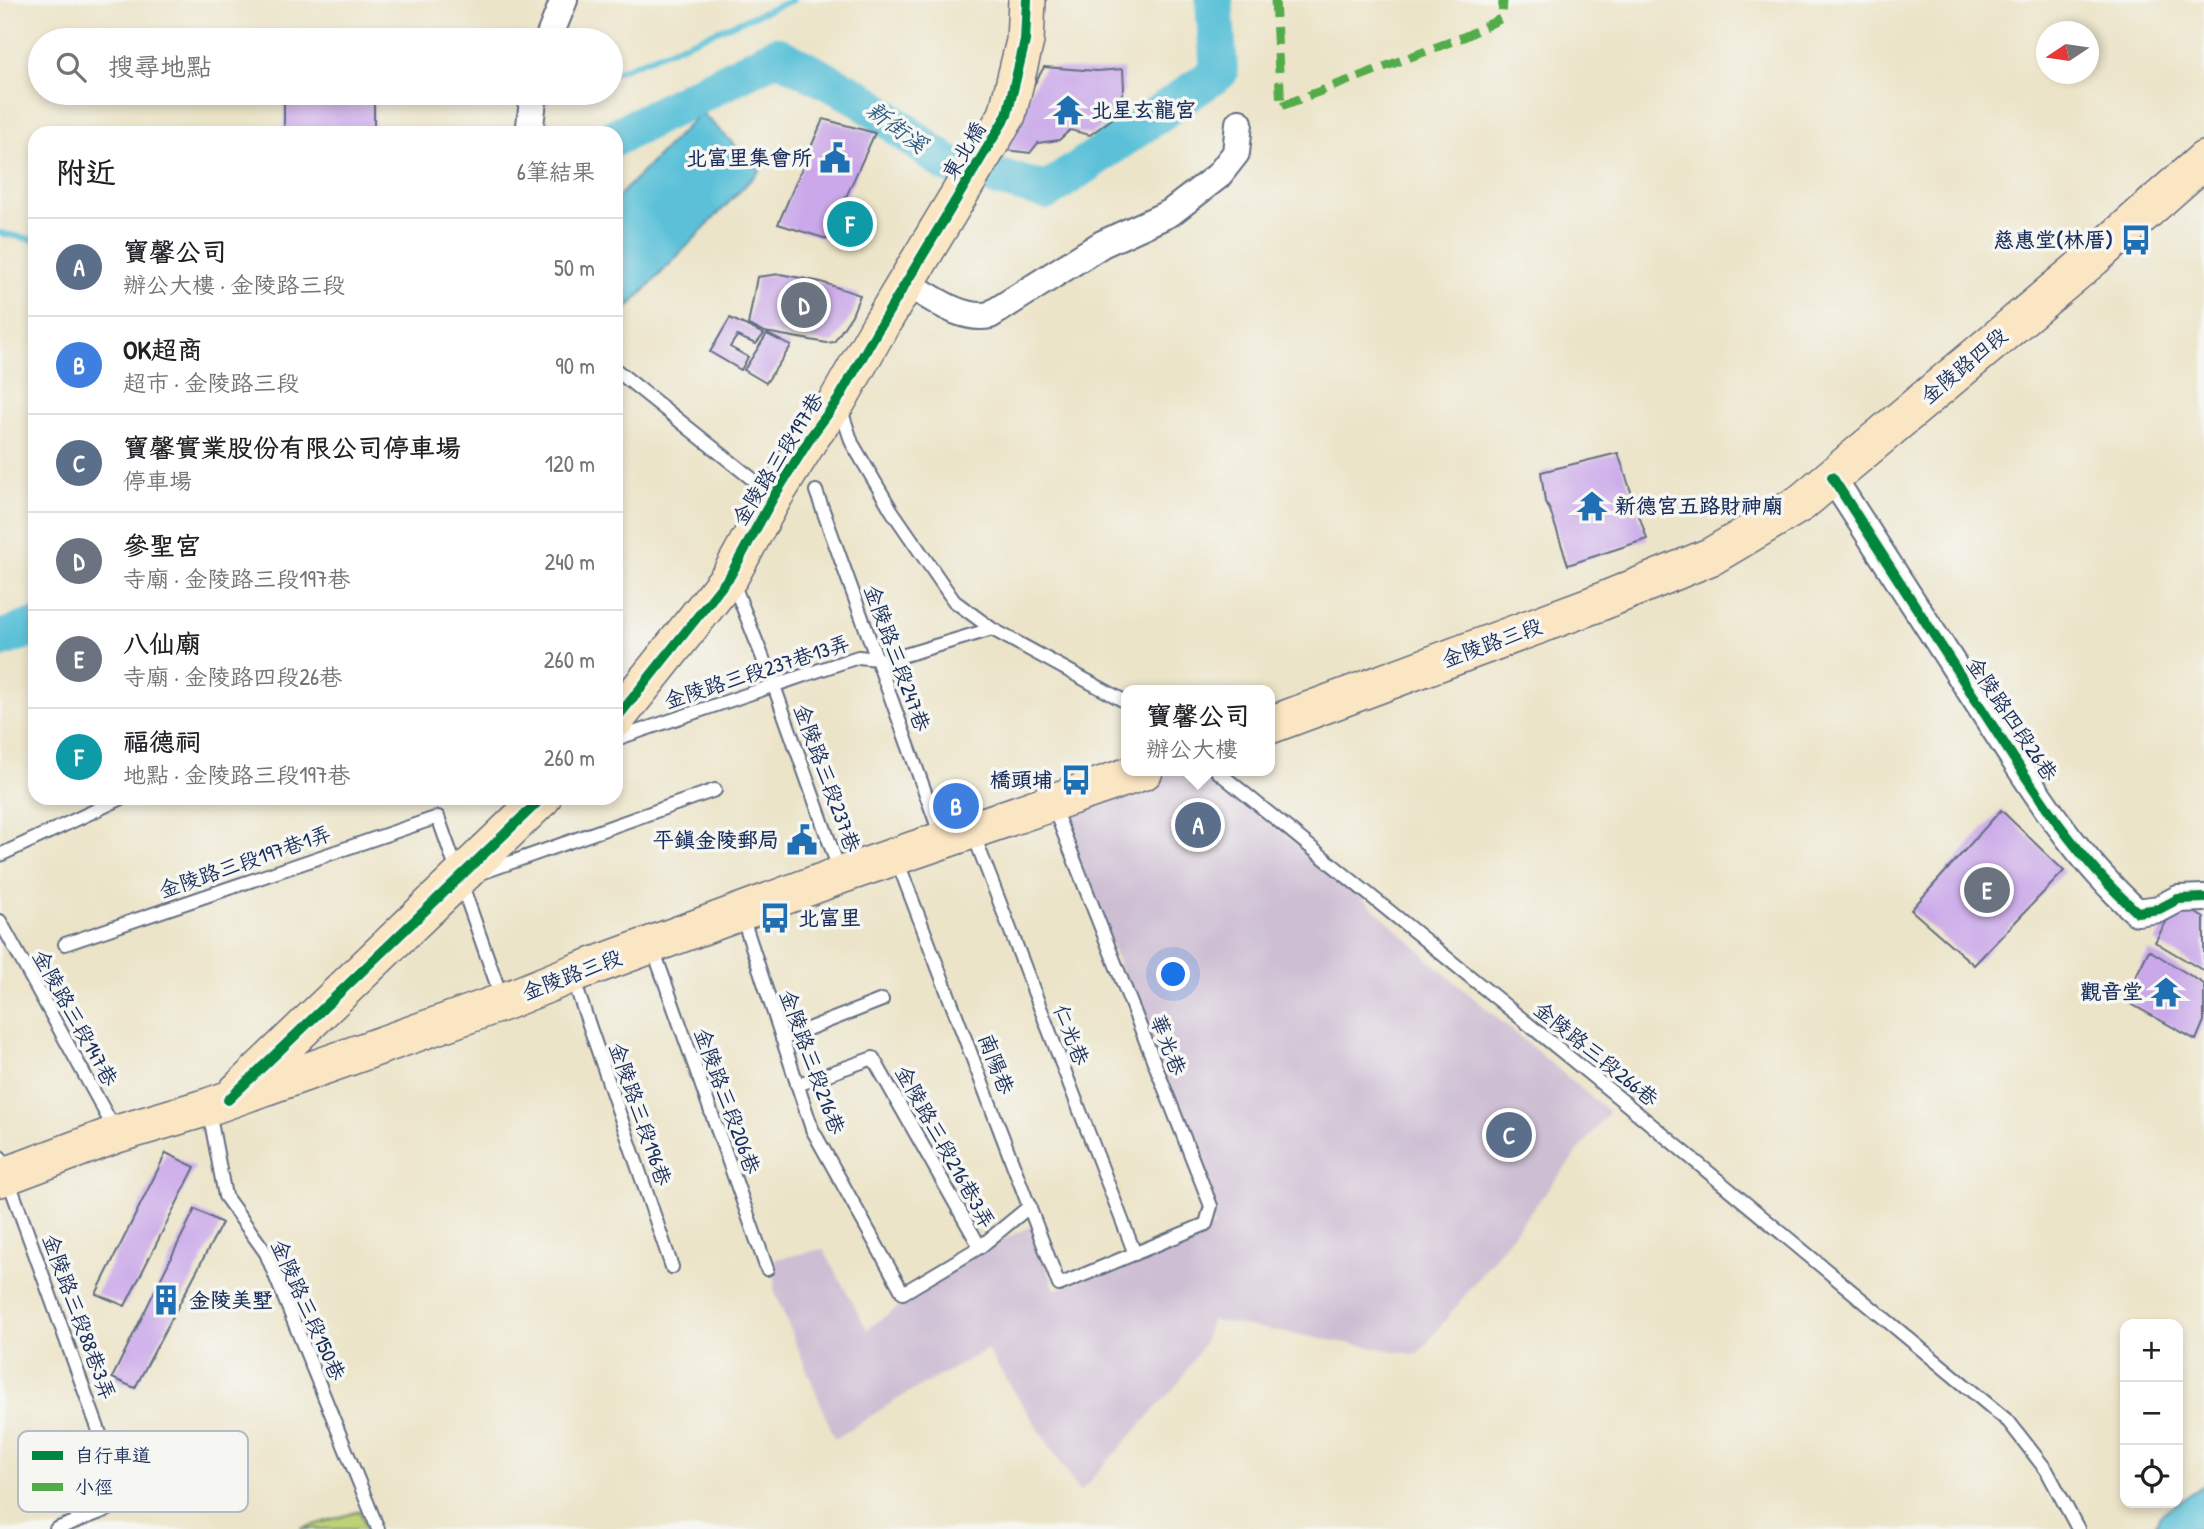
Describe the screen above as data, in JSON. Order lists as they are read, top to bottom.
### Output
{
  "streets": {
    "main road": [
      "東北橋",
      "金陵路四段",
      "金陵路三段197巷",
      "金陵路三段"
    ],
    "street": ["金陵路四段26巷"],
    "lane": [
      "金陵路三段247巷",
      "金陵路三段237巷13弄",
      "金陵路三段237巷",
      "金陵路三段197巷1弄",
      "金陵路三段147巷",
      "仁光巷",
      "華光巷",
      "金陵路三段266巷",
      "金陵路三段216巷",
      "南陽巷",
      "金陵路三段206巷",
      "金陵路三段196巷",
      "金陵路三段216巷3弄",
      "金陵路三段150巷",
      "金陵路三段88巷3弄"
    ]
  },
  "crossings": [
    ["東北橋", "金陵路三段197巷"],
    ["金陵路四段", "金陵路三段"],
    ["金陵路四段", "金陵路四段26巷"],
    ["金陵路三段197巷", "金陵路三段237巷"],
    ["金陵路三段", "金陵路三段247巷"],
    ["金陵路三段", "金陵路三段237巷"],
    ["金陵路三段", "金陵路三段147巷"],
    ["金陵路三段", "仁光巷"],
    ["金陵路三段", "華光巷"],
    ["金陵路三段", "金陵路三段216巷"],
    ["金陵路三段", "南陽巷"],
    ["金陵路三段", "金陵路三段206巷"],
    ["金陵路三段", "金陵路三段196巷"],
    ["金陵路三段", "金陵路三段150巷"],
    ["金陵路三段", "金陵路三段88巷3弄"],
    ["金陵路三段247巷", "金陵路三段237巷13弄"],
    ["金陵路三段247巷", "仁光巷"],
    ["金陵路三段237巷13弄", "金陵路三段237巷"],
    ["仁光巷", "華光巷"],
    ["仁光巷", "南陽巷"],
    ["華光巷", "南陽巷"],
    ["金陵路三段216巷", "金陵路三段216巷3弄"]
  ],
  "water": ["新街溪"],
  "places": {
    "temple": ["北星玄龍宮", "新德宮五路財神廟", "觀音堂"],
    "public building": ["北富里集會所", "平鎮金陵郵局"],
    "bus stop": ["慈惠堂(林厝)", "橋頭埔", "北富里"],
    "building": ["金陵美墅"]
  },
  "legend": ["自行車道", "小徑"],
  "north": "left",
  "page": {
    "search": "搜尋地點",
    "heading": ["附近", "6筆結果"],
    "pins": [
      "F",
      "D",
      "B",
      "A",
      "E",
      "C"
    ],
    "list": [
      {
        "mark": "A",
        "name": "寶馨公司",
        "note": "辦公大樓 · 金陵路三段",
        "value": "50 m"
      },
      {
        "mark": "B",
        "name": "OK超商",
        "note": "超市 · 金陵路三段",
        "value": "90 m"
      },
      {
        "mark": "C",
        "name": "寶馨實業股份有限公司停車場",
        "note": "停車場",
        "value": "120 m"
      },
      {
        "mark": "D",
        "name": "參聖宮",
        "note": "寺廟 · 金陵路三段197巷",
        "value": "240 m"
      },
      {
        "mark": "E",
        "name": "八仙廟",
        "note": "寺廟 · 金陵路四段26巷",
        "value": "260 m"
      },
      {
        "mark": "F",
        "name": "福德祠",
        "note": "地點 · 金陵路三段197巷",
        "value": "260 m"
      }
    ],
    "popup": ["寶馨公司", "辦公大樓"],
    "map_buttons": ["+", "−"]
  }
}
